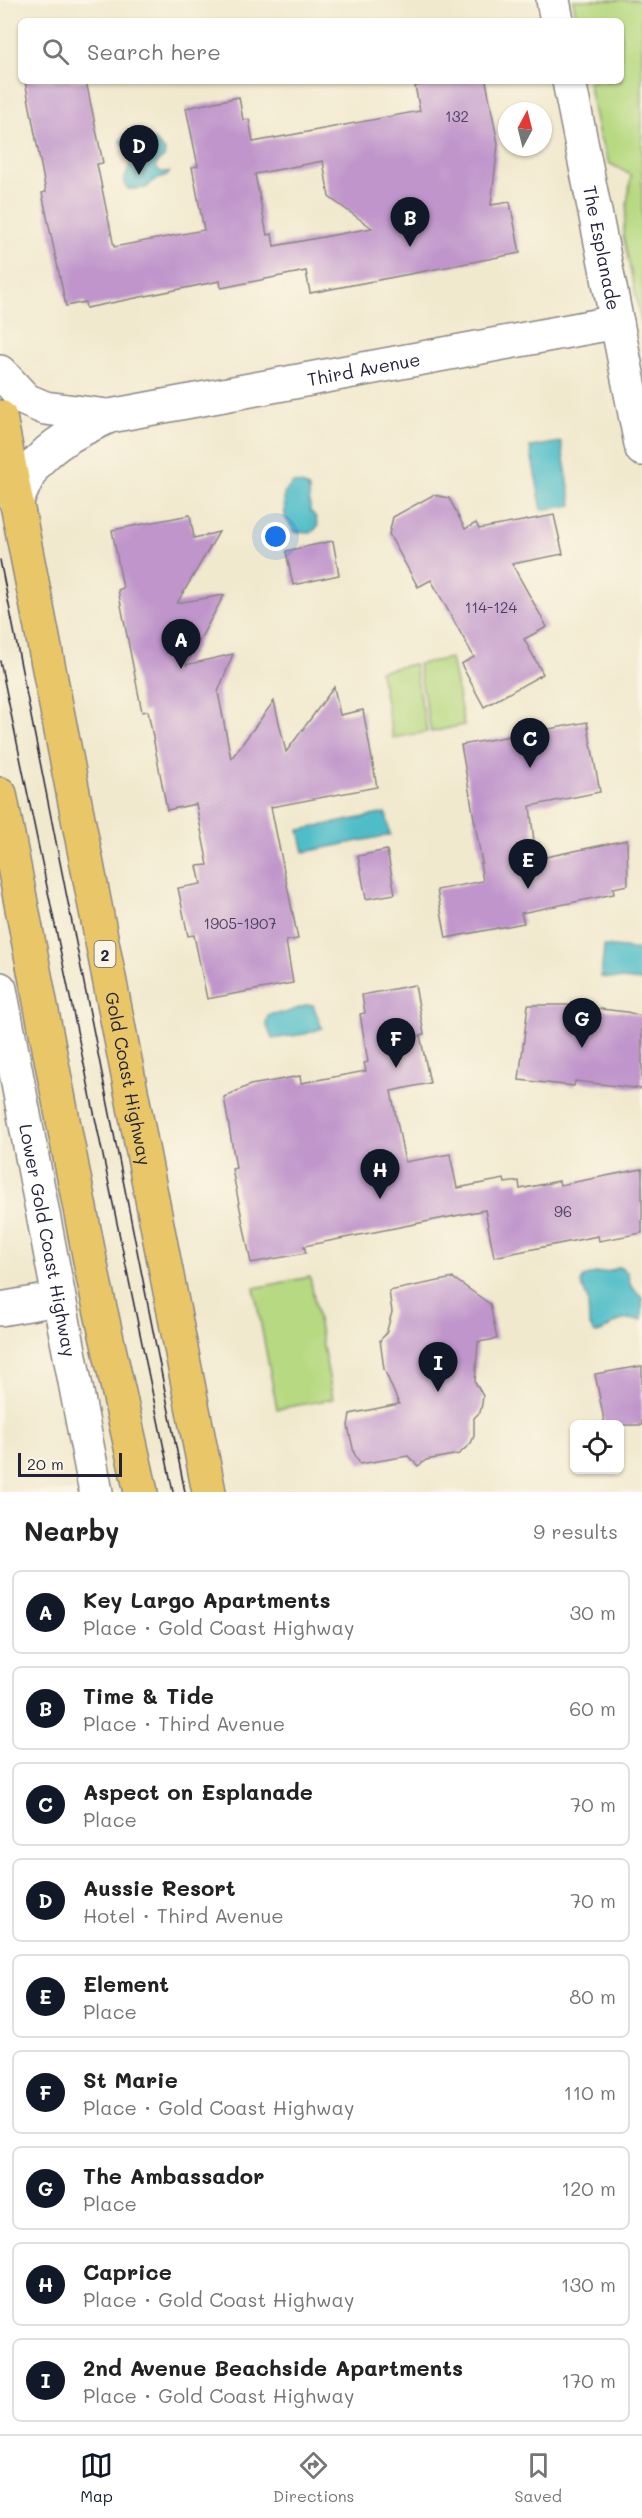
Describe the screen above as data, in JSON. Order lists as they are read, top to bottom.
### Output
{
  "streets": {
    "highway": ["2", "Gold Coast Highway"],
    "street": ["The Esplanade", "Third Avenue", "Lower Gold Coast Highway"]
  },
  "crossings": [
    ["The Esplanade", "Third Avenue"],
    ["Third Avenue", "Gold Coast Highway"]
  ],
  "house_numbers": [
    "132",
    "114-124",
    "1905-1907",
    "96"
  ],
  "scale_bar": "20 m",
  "north": "top",
  "page": {
    "search": "Search here",
    "pins": [
      "D",
      "B",
      "A",
      "C",
      "E",
      "G",
      "F",
      "H",
      "I"
    ],
    "scale": "20 m",
    "heading": ["Nearby", "9 results"],
    "list": [
      {
        "mark": "A",
        "name": "Key Largo Apartments",
        "note": "Place · Gold Coast Highway",
        "value": "30 m"
      },
      {
        "mark": "B",
        "name": "Time & Tide",
        "note": "Place · Third Avenue",
        "value": "60 m"
      },
      {
        "mark": "C",
        "name": "Aspect on Esplanade",
        "note": "Place",
        "value": "70 m"
      },
      {
        "mark": "D",
        "name": "Aussie Resort",
        "note": "Hotel · Third Avenue",
        "value": "70 m"
      },
      {
        "mark": "E",
        "name": "Element",
        "note": "Place",
        "value": "80 m"
      },
      {
        "mark": "F",
        "name": "St Marie",
        "note": "Place · Gold Coast Highway",
        "value": "110 m"
      },
      {
        "mark": "G",
        "name": "The Ambassador",
        "note": "Place",
        "value": "120 m"
      },
      {
        "mark": "H",
        "name": "Caprice",
        "note": "Place · Gold Coast Highway",
        "value": "130 m"
      },
      {
        "mark": "I",
        "name": "2nd Avenue Beachside Apartments",
        "note": "Place · Gold Coast Highway",
        "value": "170 m"
      }
    ],
    "nav": ["Map", "Directions", "Saved"]
  }
}
